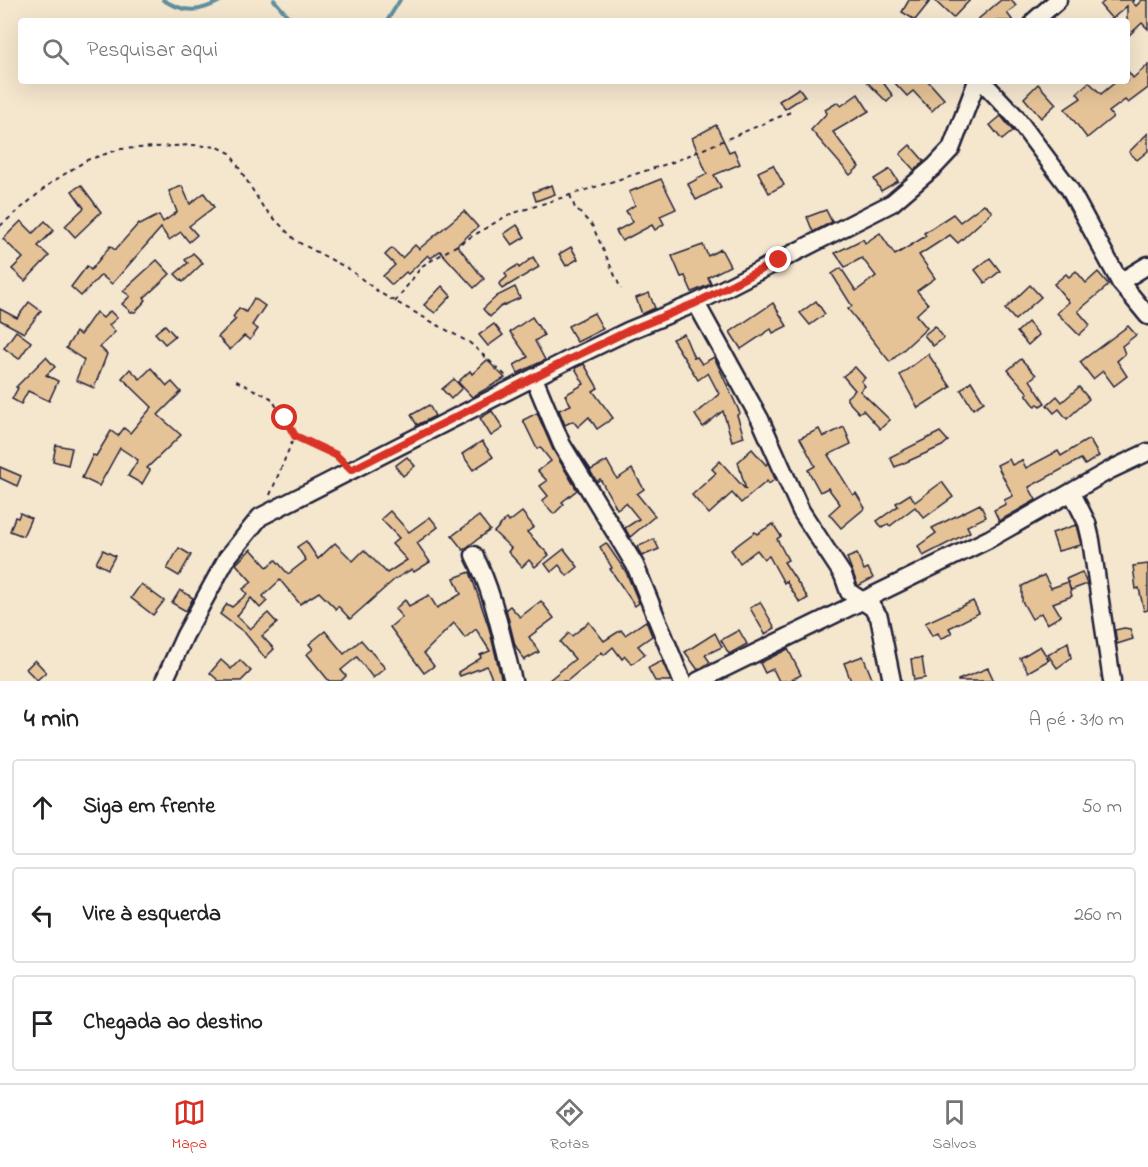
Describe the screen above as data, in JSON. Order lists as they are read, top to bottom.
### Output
{
  "page": {
    "search": "Pesquisar aqui",
    "heading": ["4 min", "A pé · 310 m"],
    "list": [
      ["Siga em frente", "50 m"],
      ["Vire à esquerda", "260 m"],
      "Chegada ao destino"
    ],
    "nav": ["Mapa", "Rotas", "Salvos"]
  }
}
